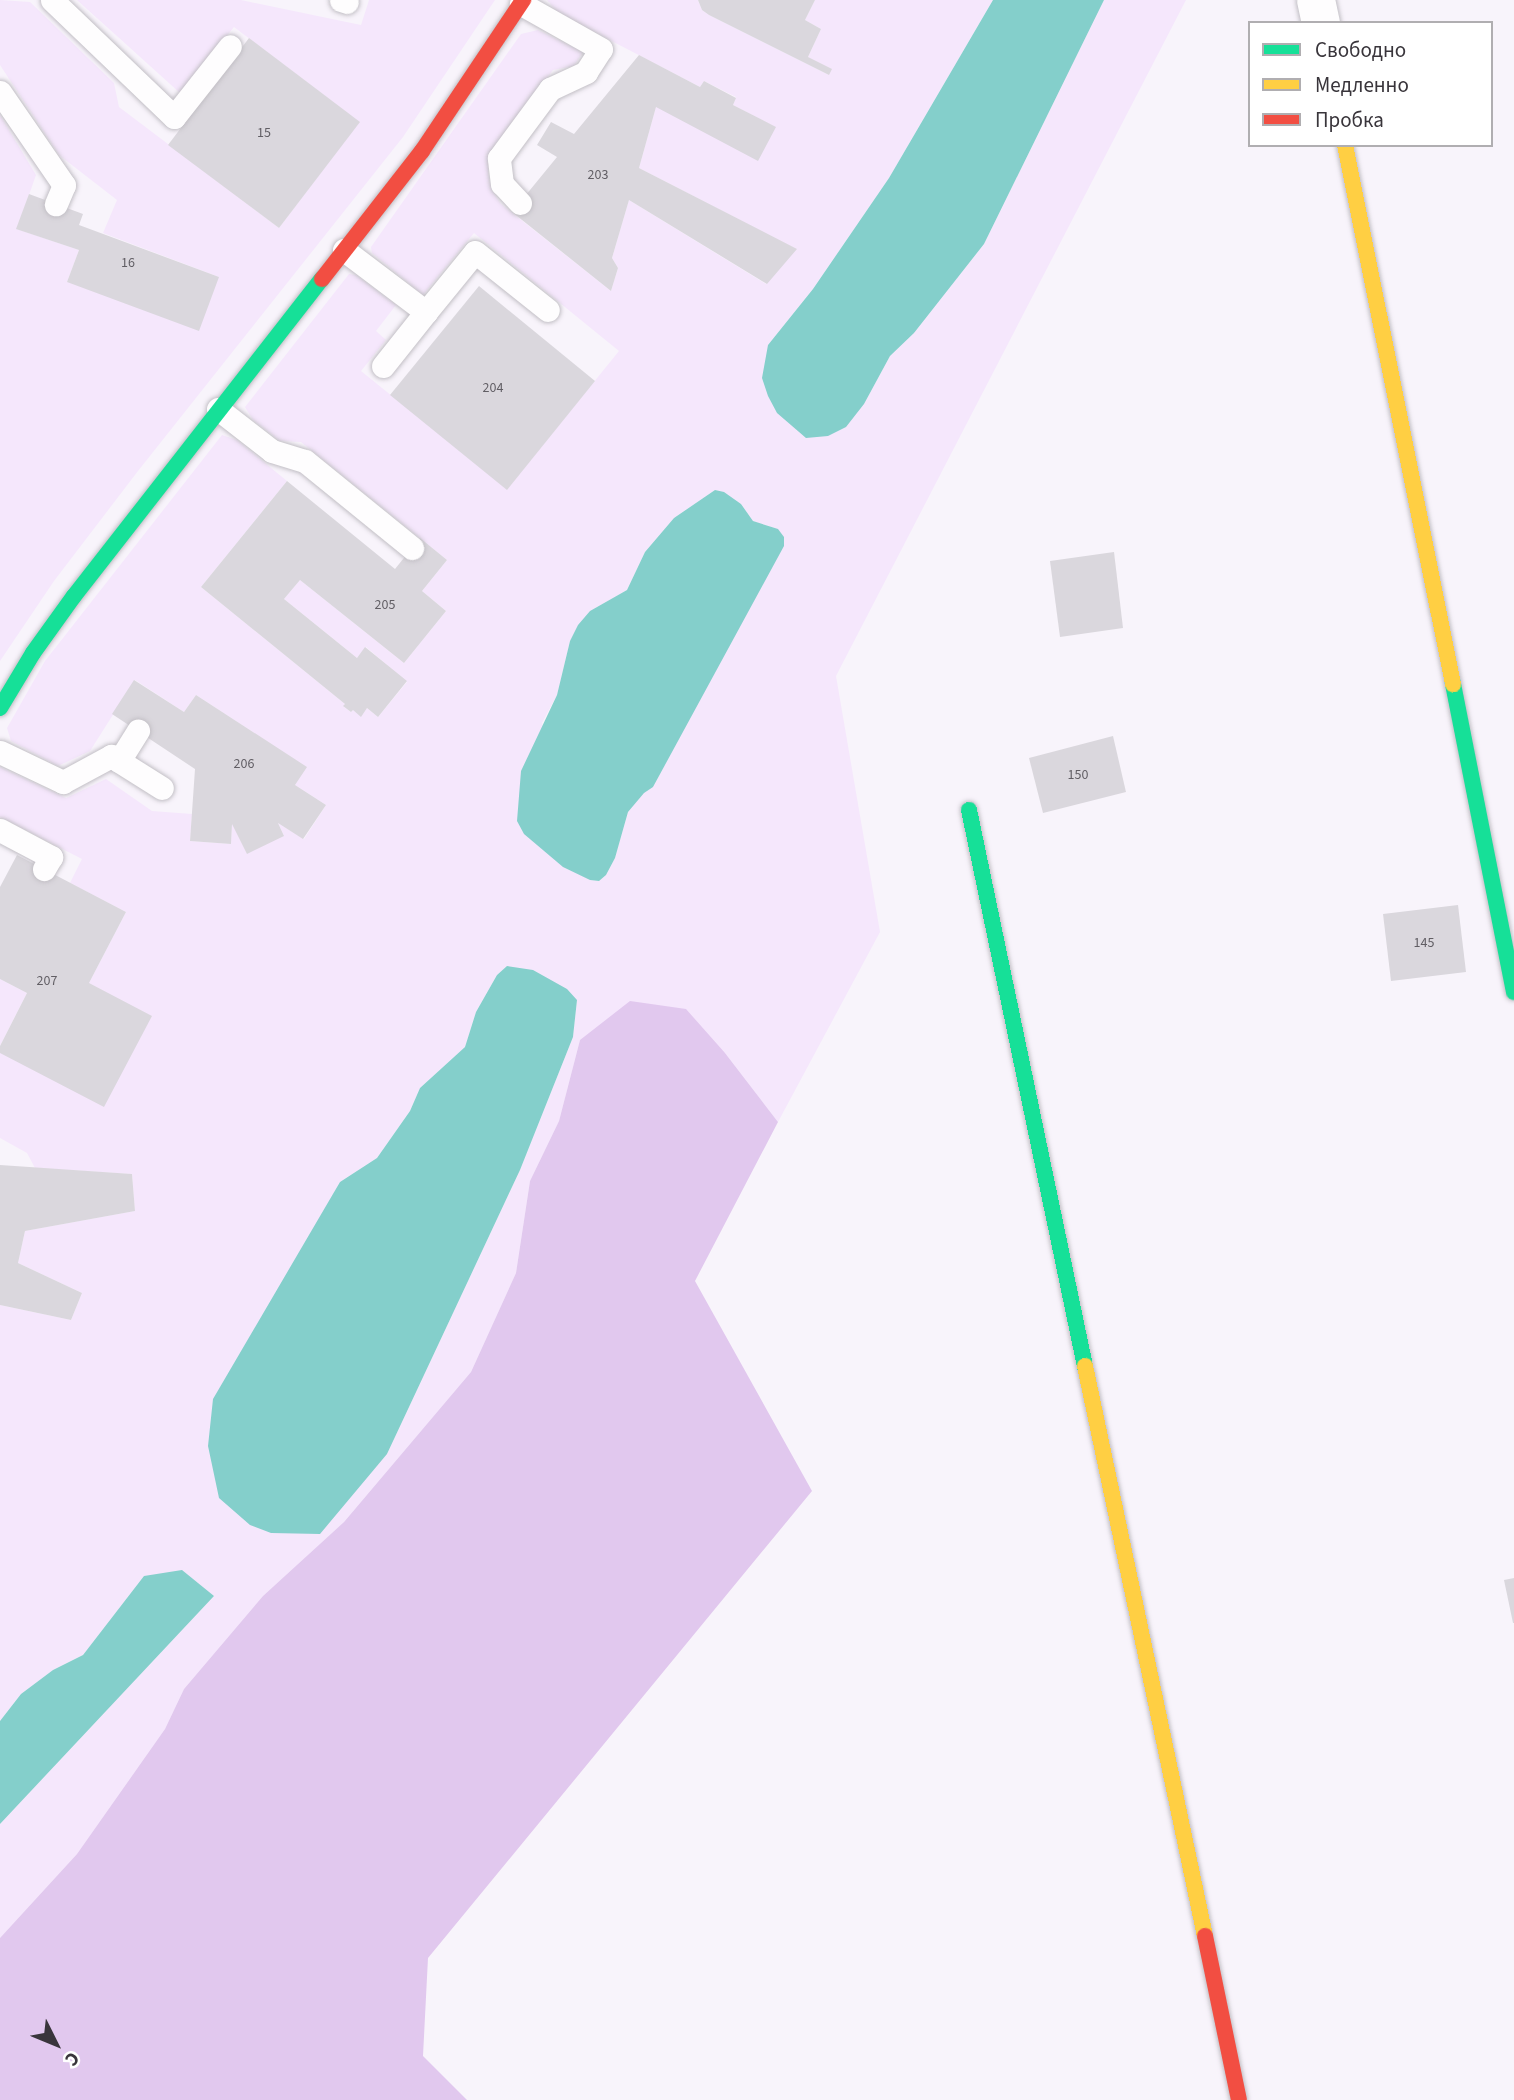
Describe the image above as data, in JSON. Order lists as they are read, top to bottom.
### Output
{
  "house_numbers": [
    "15",
    "203",
    "16",
    "204",
    "205",
    "206",
    "150",
    "145",
    "207"
  ],
  "legend": ["Свободно", "Медленно", "Пробка"],
  "north": "bottom right"
}
